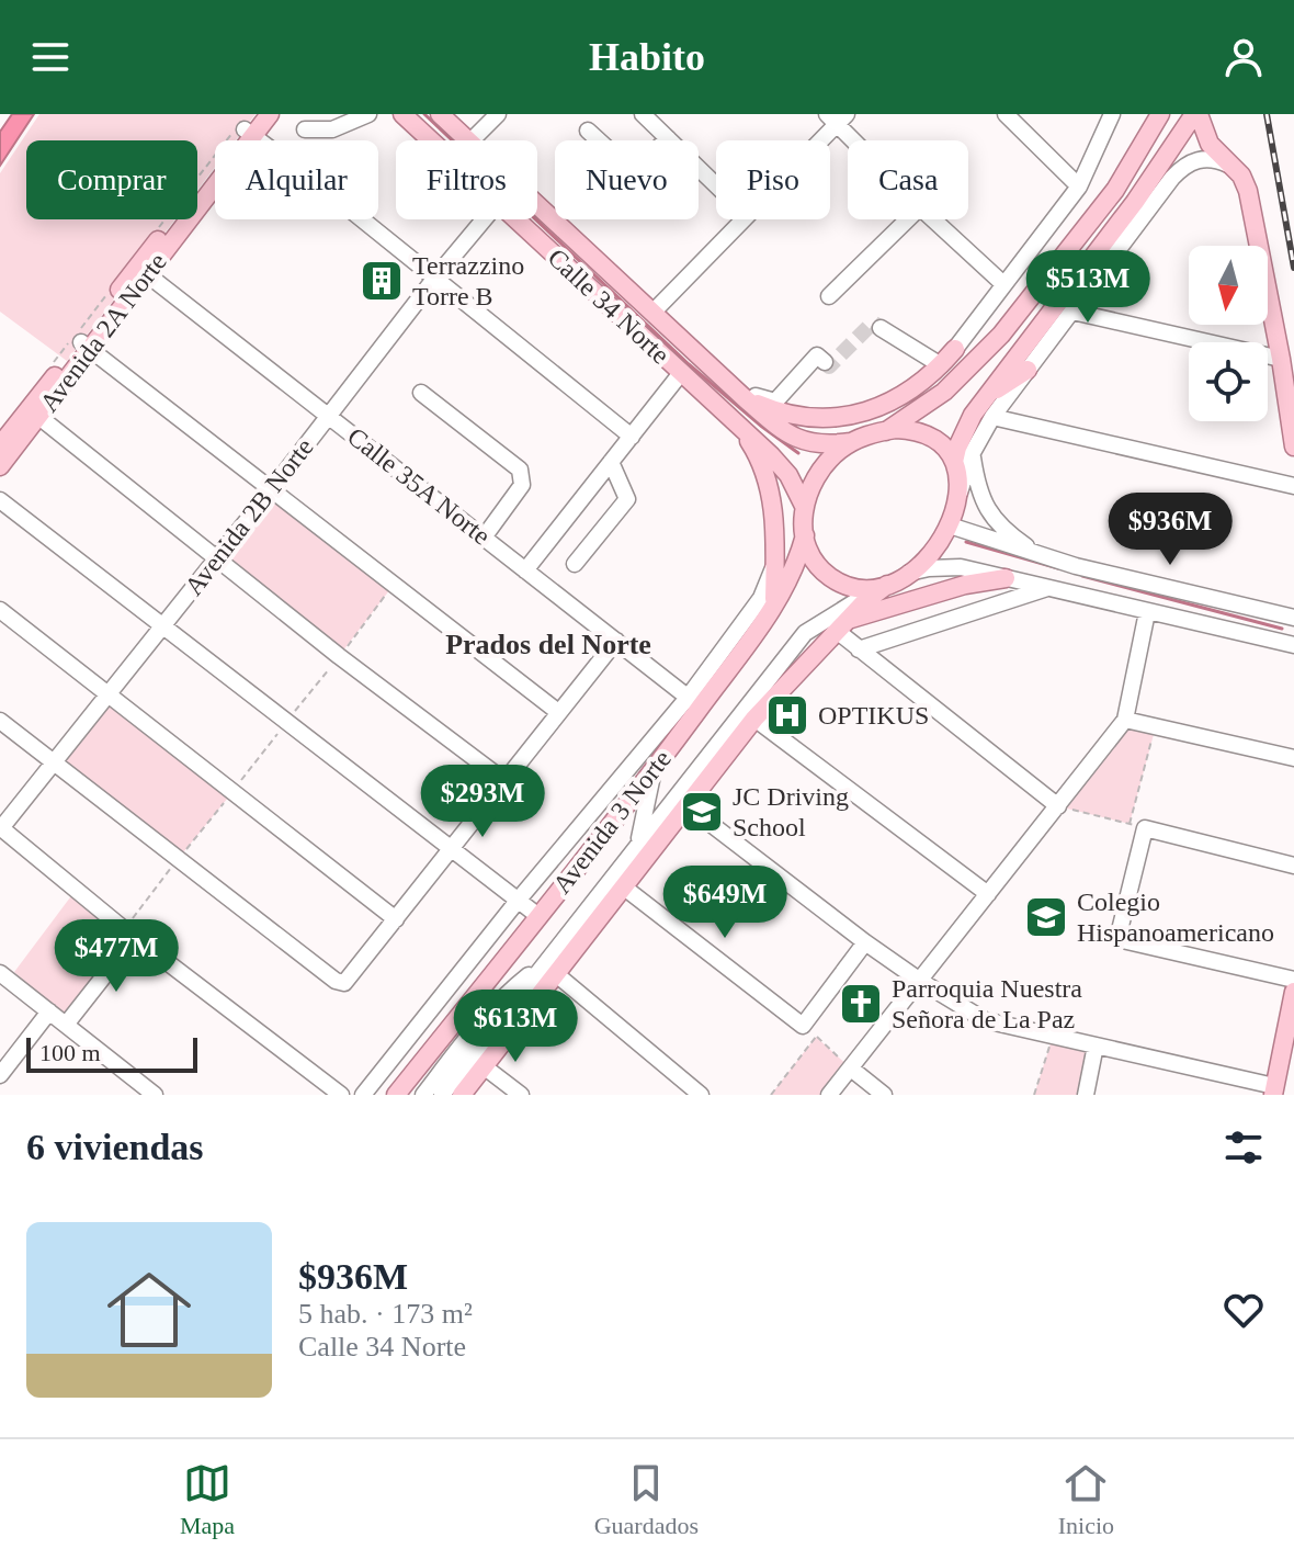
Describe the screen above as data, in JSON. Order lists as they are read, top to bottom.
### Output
{
  "streets": {
    "main road": ["Calle 34 Norte", "Avenida 2A Norte", "Avenida 3 Norte"],
    "street": ["Calle 35A Norte", "Avenida 2B Norte"]
  },
  "crossings": [
    ["Calle 34 Norte", "Avenida 3 Norte"],
    ["Avenida 2A Norte", "Calle 35A Norte"],
    ["Calle 35A Norte", "Avenida 2B Norte"],
    ["Calle 35A Norte", "Avenida 3 Norte"]
  ],
  "districts": ["Prados del Norte"],
  "places": {
    "building": ["Terrazzino Torre B"],
    "hospital": ["OPTIKUS"],
    "school or university": ["JC Driving School", "Colegio Hispanoamericano"],
    "church": ["Parroquia Nuestra Señora de La Paz"]
  },
  "scale_bar": "100 m",
  "north": "bottom",
  "page": {
    "header": "Habito",
    "chip": [
      "Comprar",
      "Alquilar",
      "Filtros",
      "Nuevo",
      "Piso",
      "Casa"
    ],
    "price": [
      "$513M",
      "$936M",
      "$293M",
      "$649M",
      "$477M",
      "$613M"
    ],
    "scale": "100 m",
    "heading": "6 viviendas",
    "list": [
      {
        "name": "$936M",
        "note": "5 hab. · 173 m² · Calle 34 Norte"
      }
    ],
    "tabs": ["Mapa", "Guardados", "Inicio"]
  }
}
